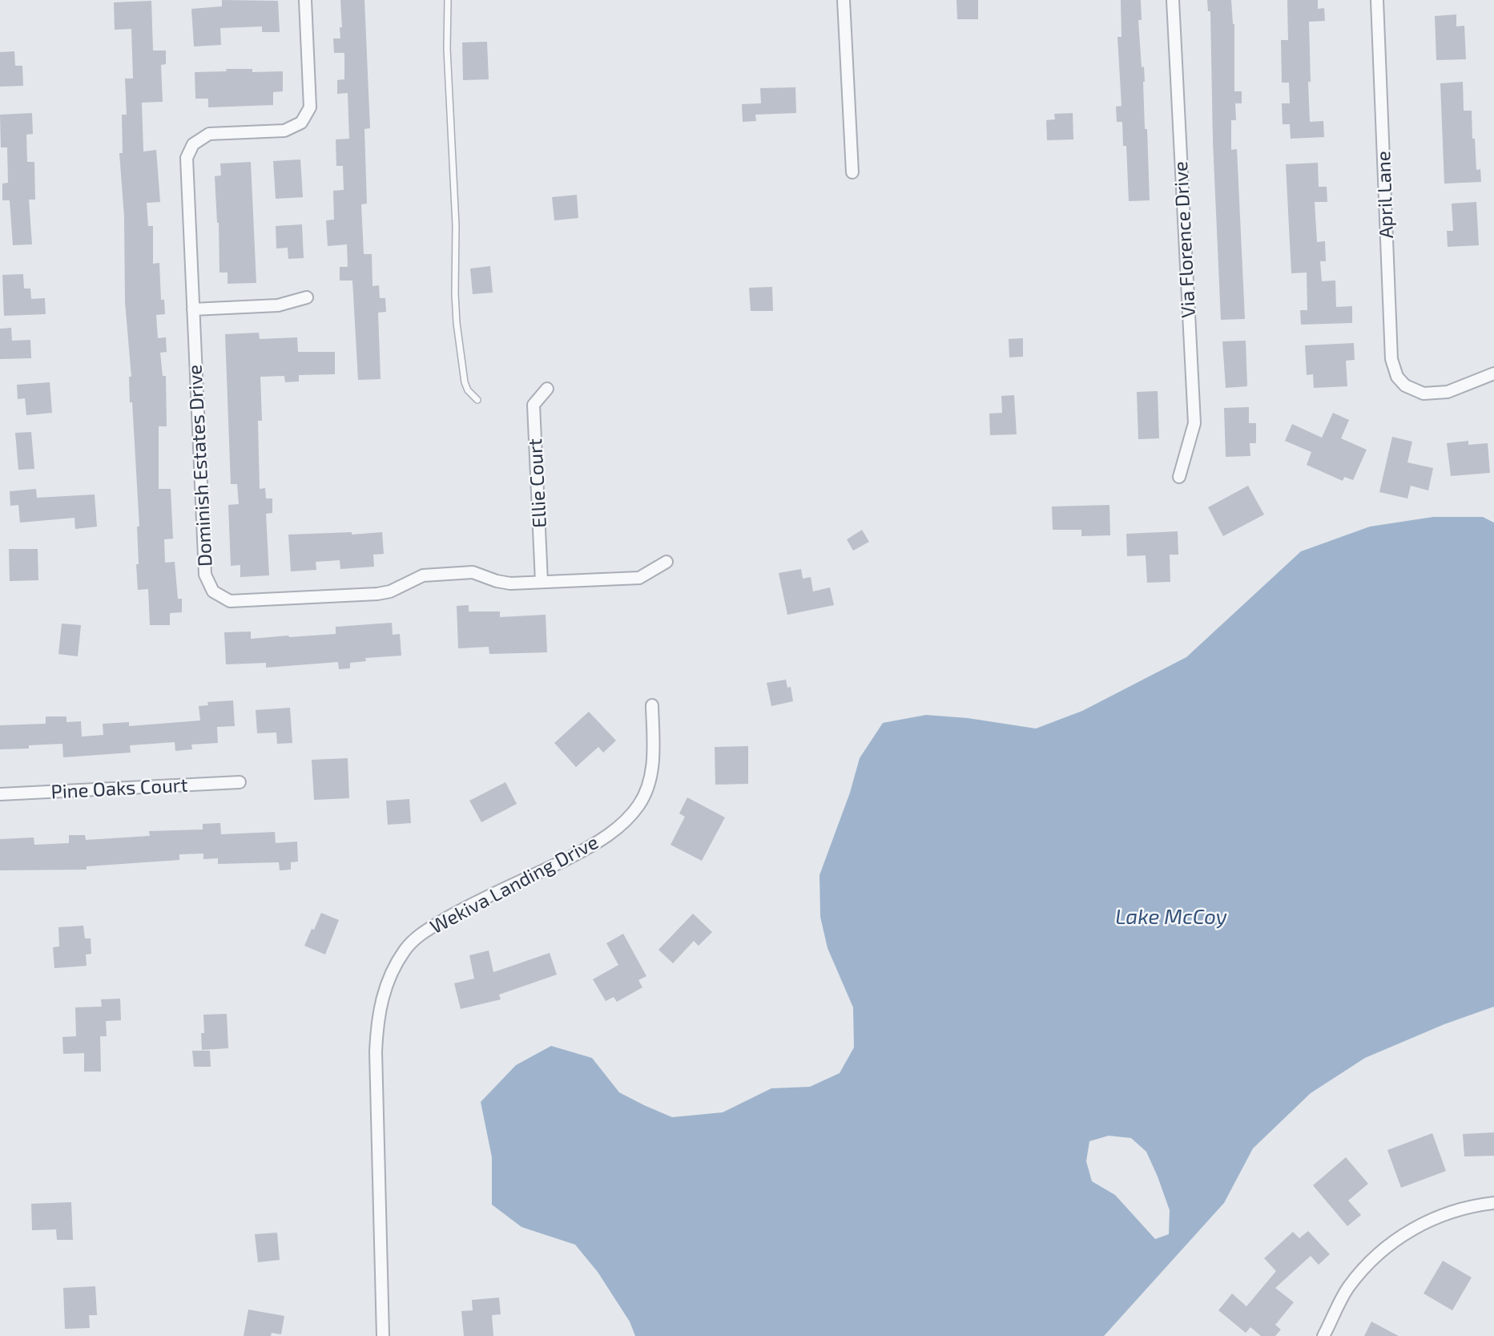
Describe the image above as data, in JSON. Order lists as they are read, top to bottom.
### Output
{
  "streets": {
    "street": [
      "April Lane",
      "Via Florence Drive",
      "Dominish Estates Drive",
      "Ellie Court",
      "Pine Oaks Court",
      "Wekiva Landing Drive"
    ]
  },
  "crossings": [
    ["Dominish Estates Drive", "Ellie Court"]
  ],
  "water": ["Lake McCoy"]
}
